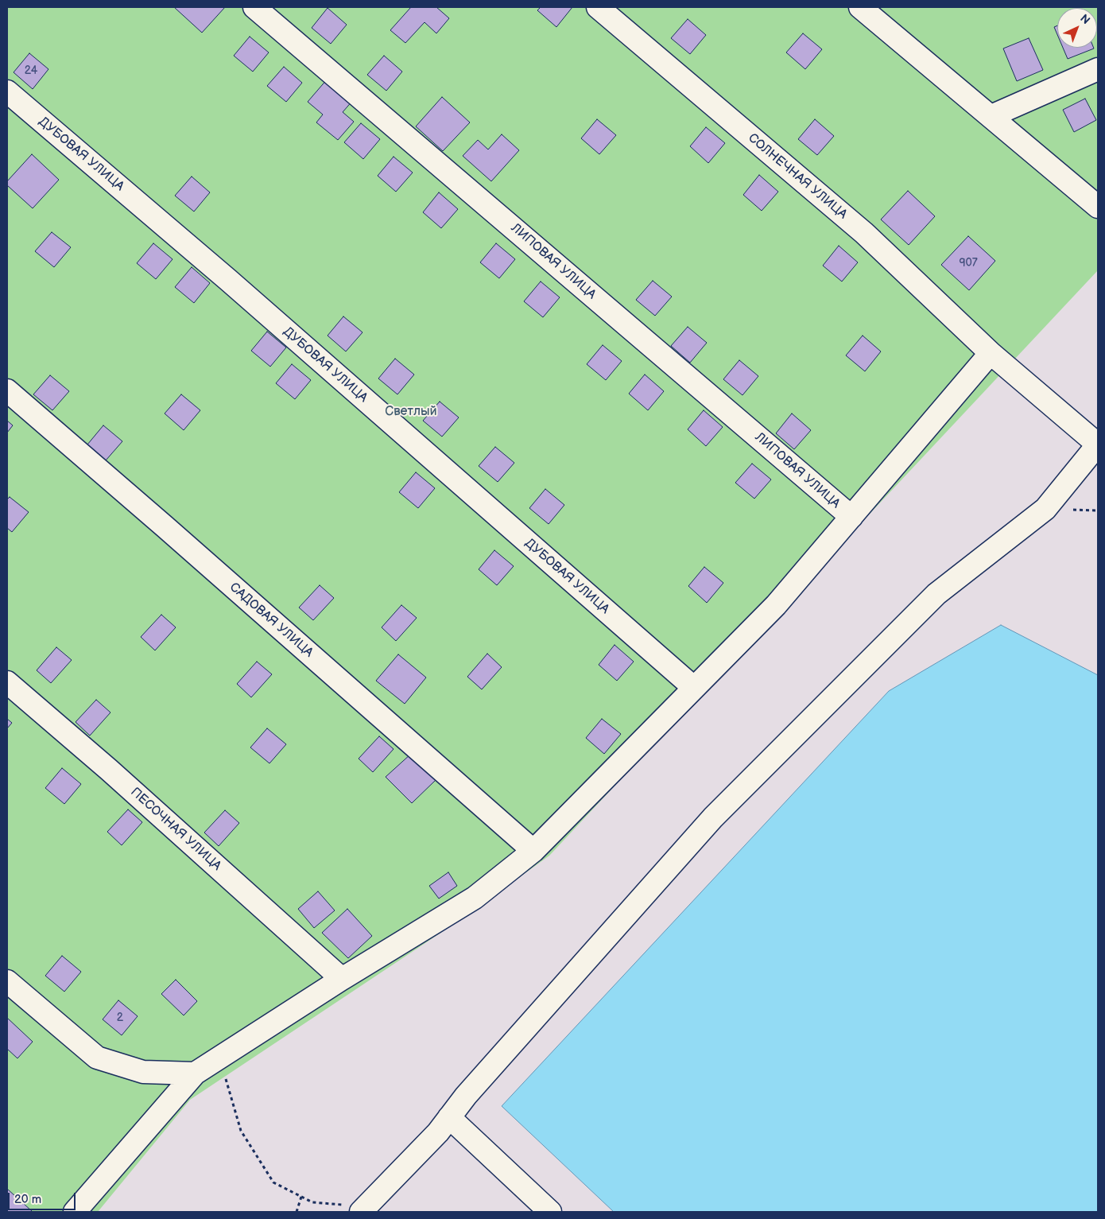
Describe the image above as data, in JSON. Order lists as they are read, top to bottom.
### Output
{
  "streets": {
    "street": [
      "ДУБОВАЯ УЛИЦА",
      "СОЛНЕЧНАЯ УЛИЦА",
      "ЛИПОВАЯ УЛИЦА",
      "САДОВАЯ УЛИЦА",
      "ПЕСОЧНАЯ УЛИЦА"
    ]
  },
  "parks": ["Светлый"],
  "house_numbers": ["24", "907", "2"],
  "scale_bar": "20 m",
  "north": "top right"
}
